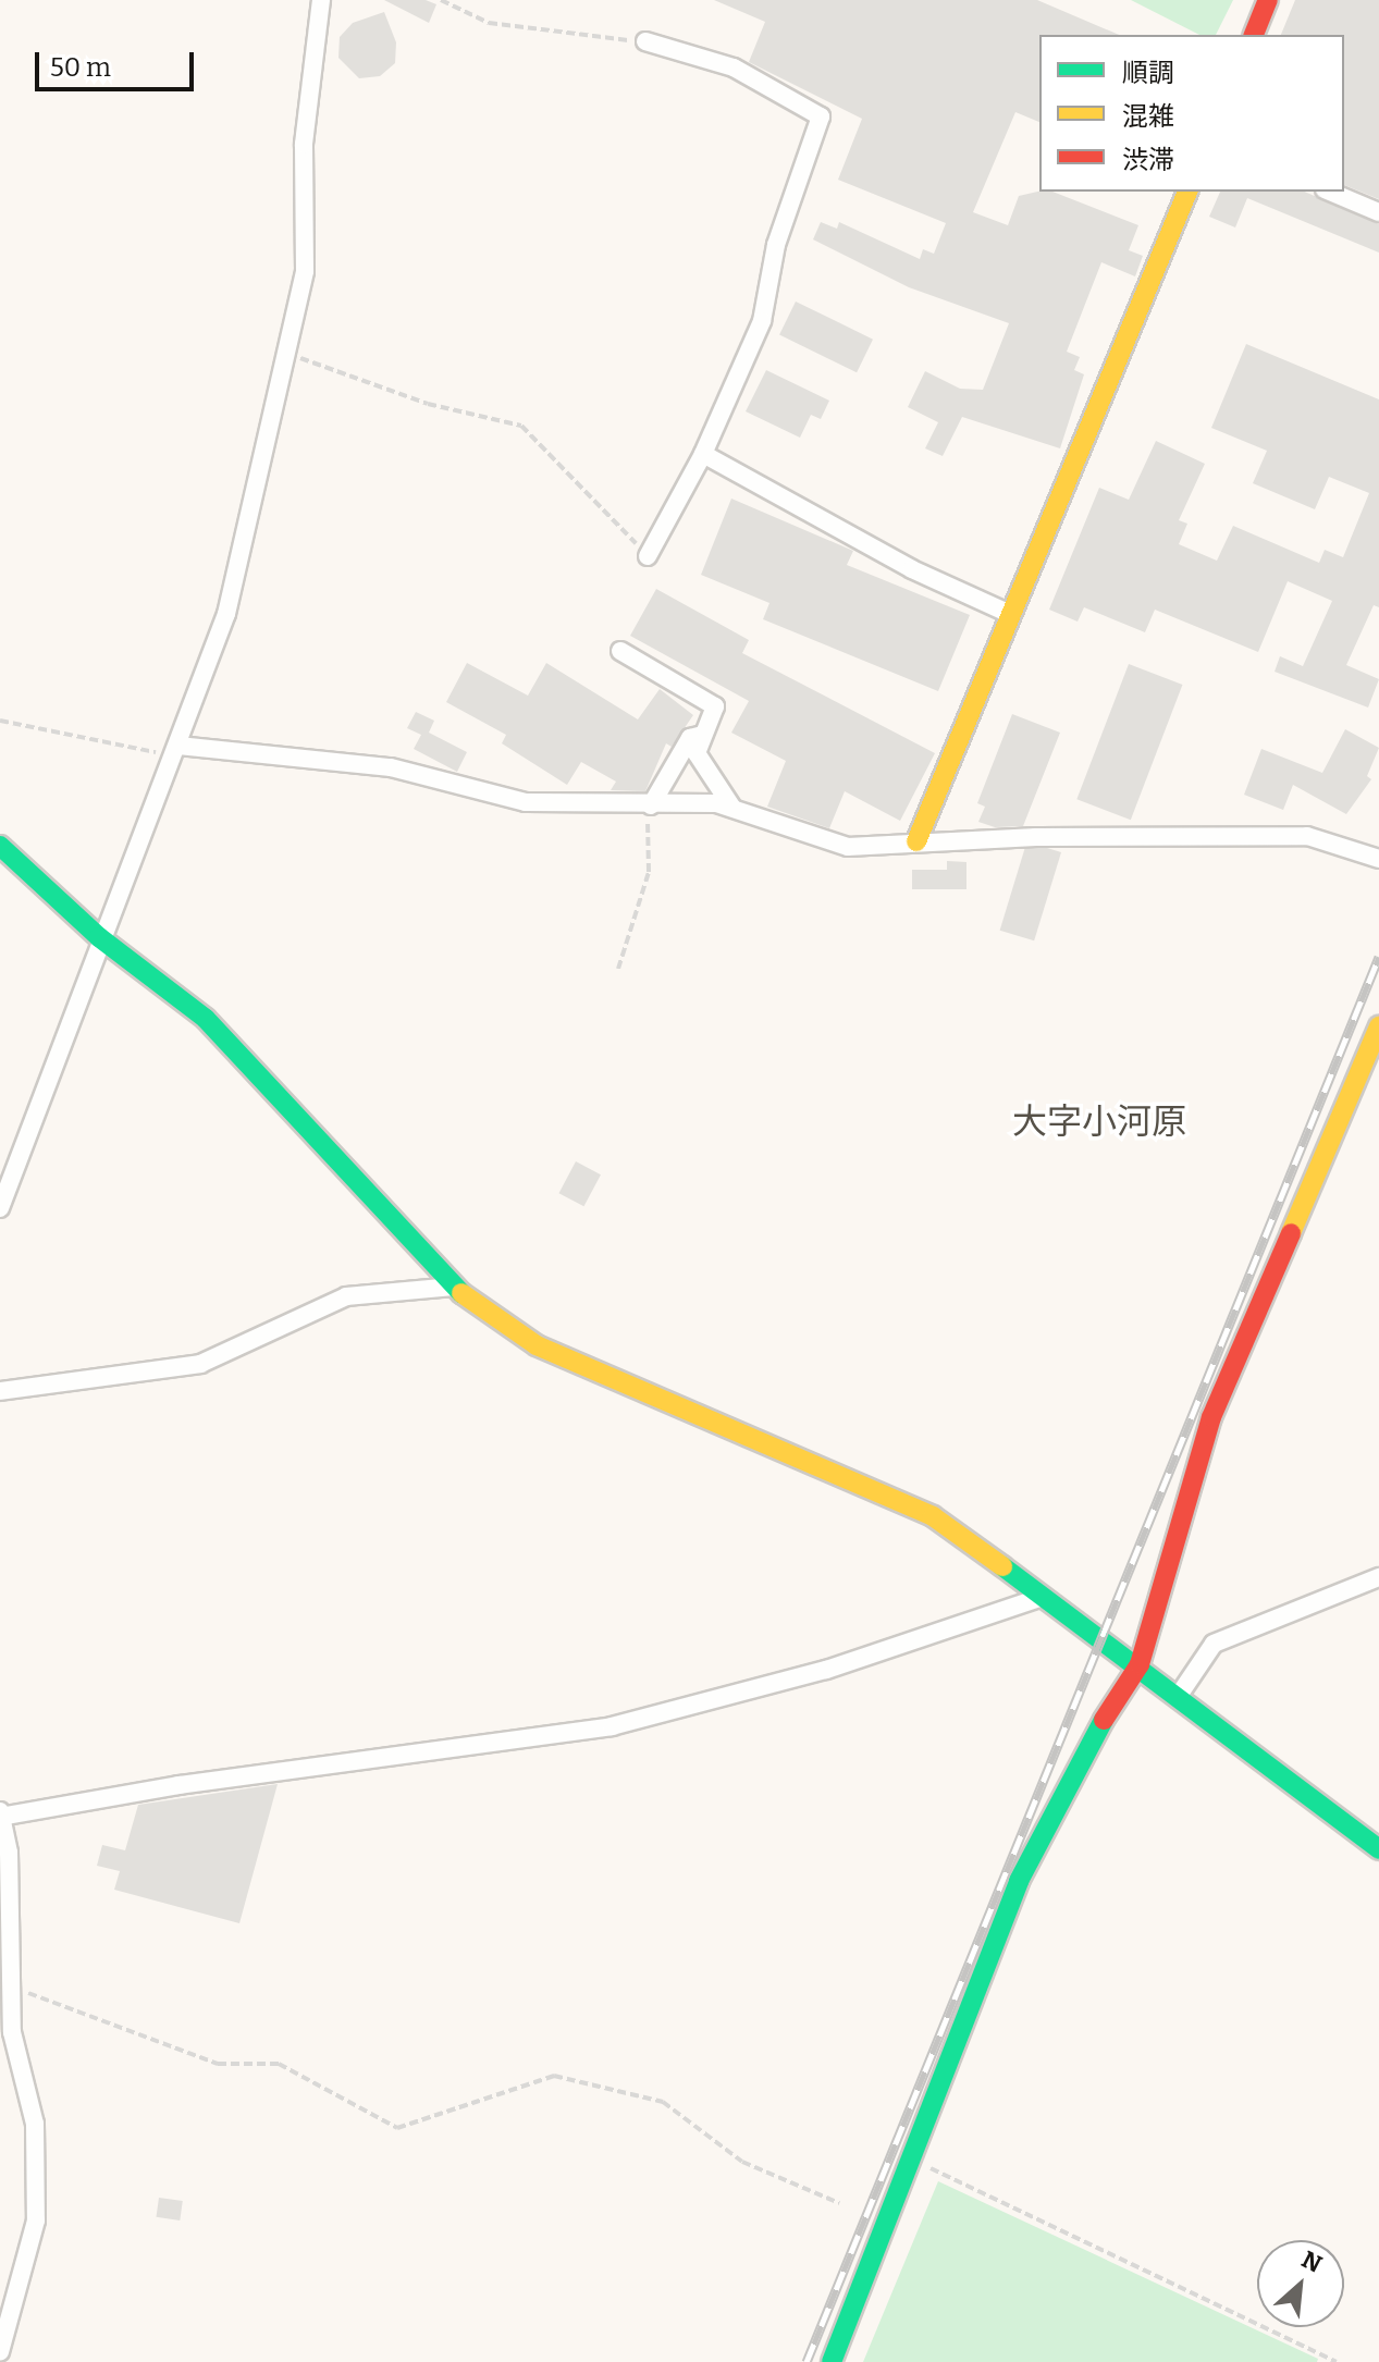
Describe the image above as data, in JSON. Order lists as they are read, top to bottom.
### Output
{
  "districts": ["大字小河原"],
  "legend": ["順調", "混雑", "渋滞"],
  "scale_bar": "50 m",
  "north": "top right"
}
